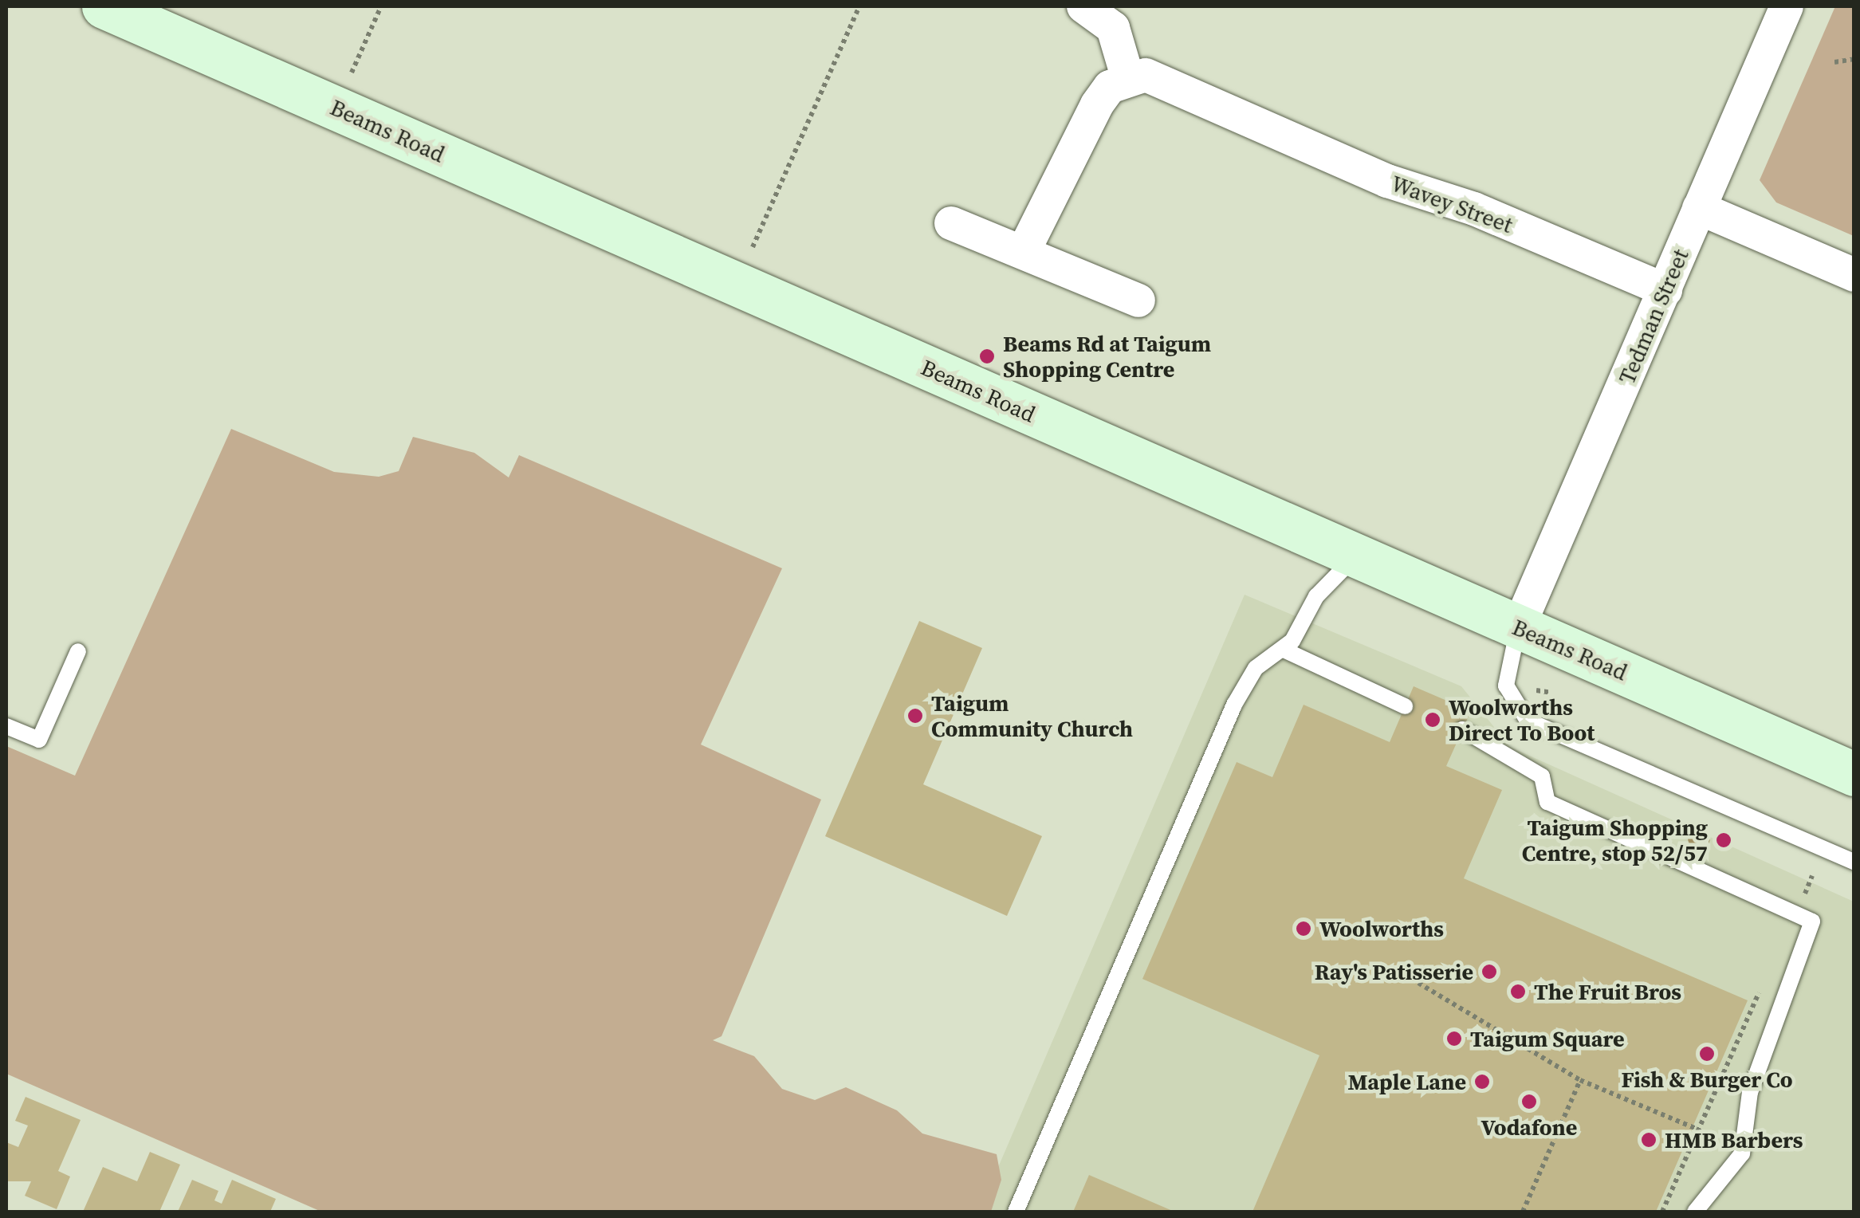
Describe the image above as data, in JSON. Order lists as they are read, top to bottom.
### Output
{
  "streets": {
    "main road": ["Beams Road"],
    "street": ["Wavey Street", "Tedman Street"]
  },
  "crossings": [
    ["Beams Road", "Tedman Street"],
    ["Wavey Street", "Tedman Street"]
  ],
  "places": [
    "Beams Rd at Taigum Shopping Centre",
    "Taigum Community Church",
    "Woolworths Direct To Boot",
    "Taigum Shopping Centre, stop 52/57",
    "Woolworths",
    "Ray's Patisserie",
    "The Fruit Bros",
    "Taigum Square",
    "Fish & Burger Co",
    "Maple Lane",
    "Vodafone",
    "HMB Barbers"
  ]
}
